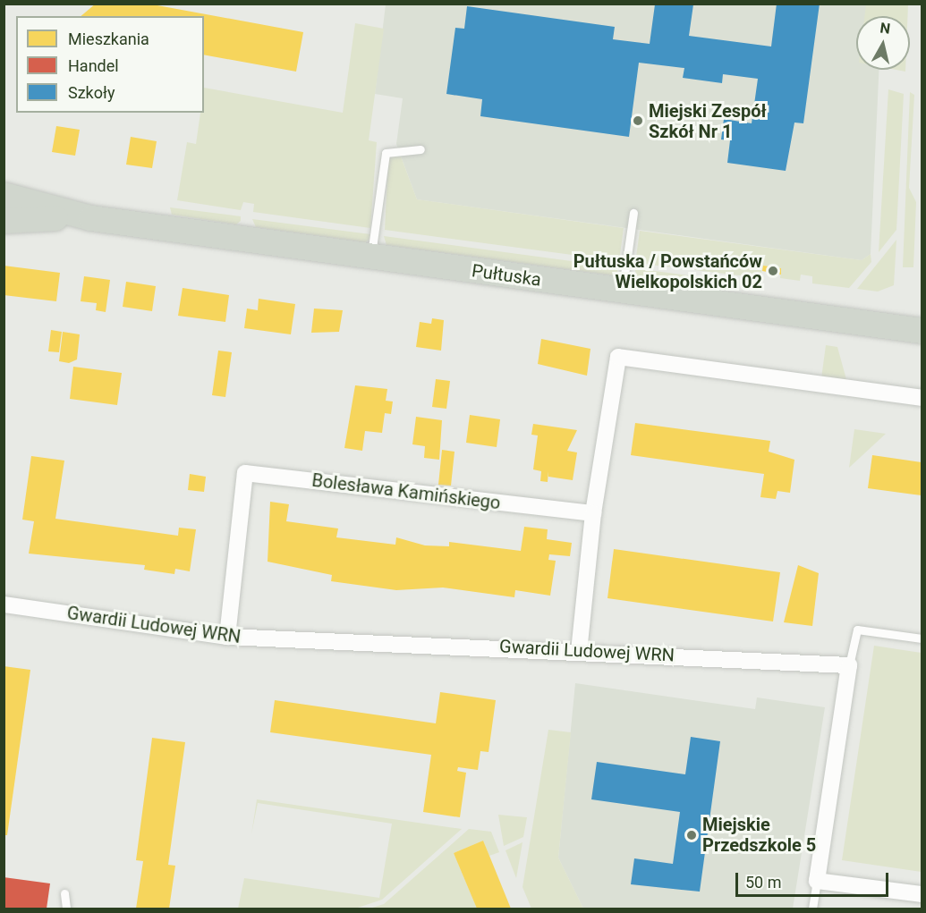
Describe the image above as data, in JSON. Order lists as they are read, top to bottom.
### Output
{
  "streets": {
    "main road": ["Pułtuska"],
    "street": ["Bolesława Kamińskiego", "Gwardii Ludowej WRN"]
  },
  "crossings": [
    ["Bolesława Kamińskiego", "Gwardii Ludowej WRN"]
  ],
  "places": ["Miejski Zespół Szkół Nr 1", "Pułtuska / Powstańców Wielkopolskich 02", "Miejskie Przedszkole 5"],
  "legend": ["Mieszkania", "Handel", "Szkoły"],
  "scale_bar": "50 m",
  "north": "top"
}
